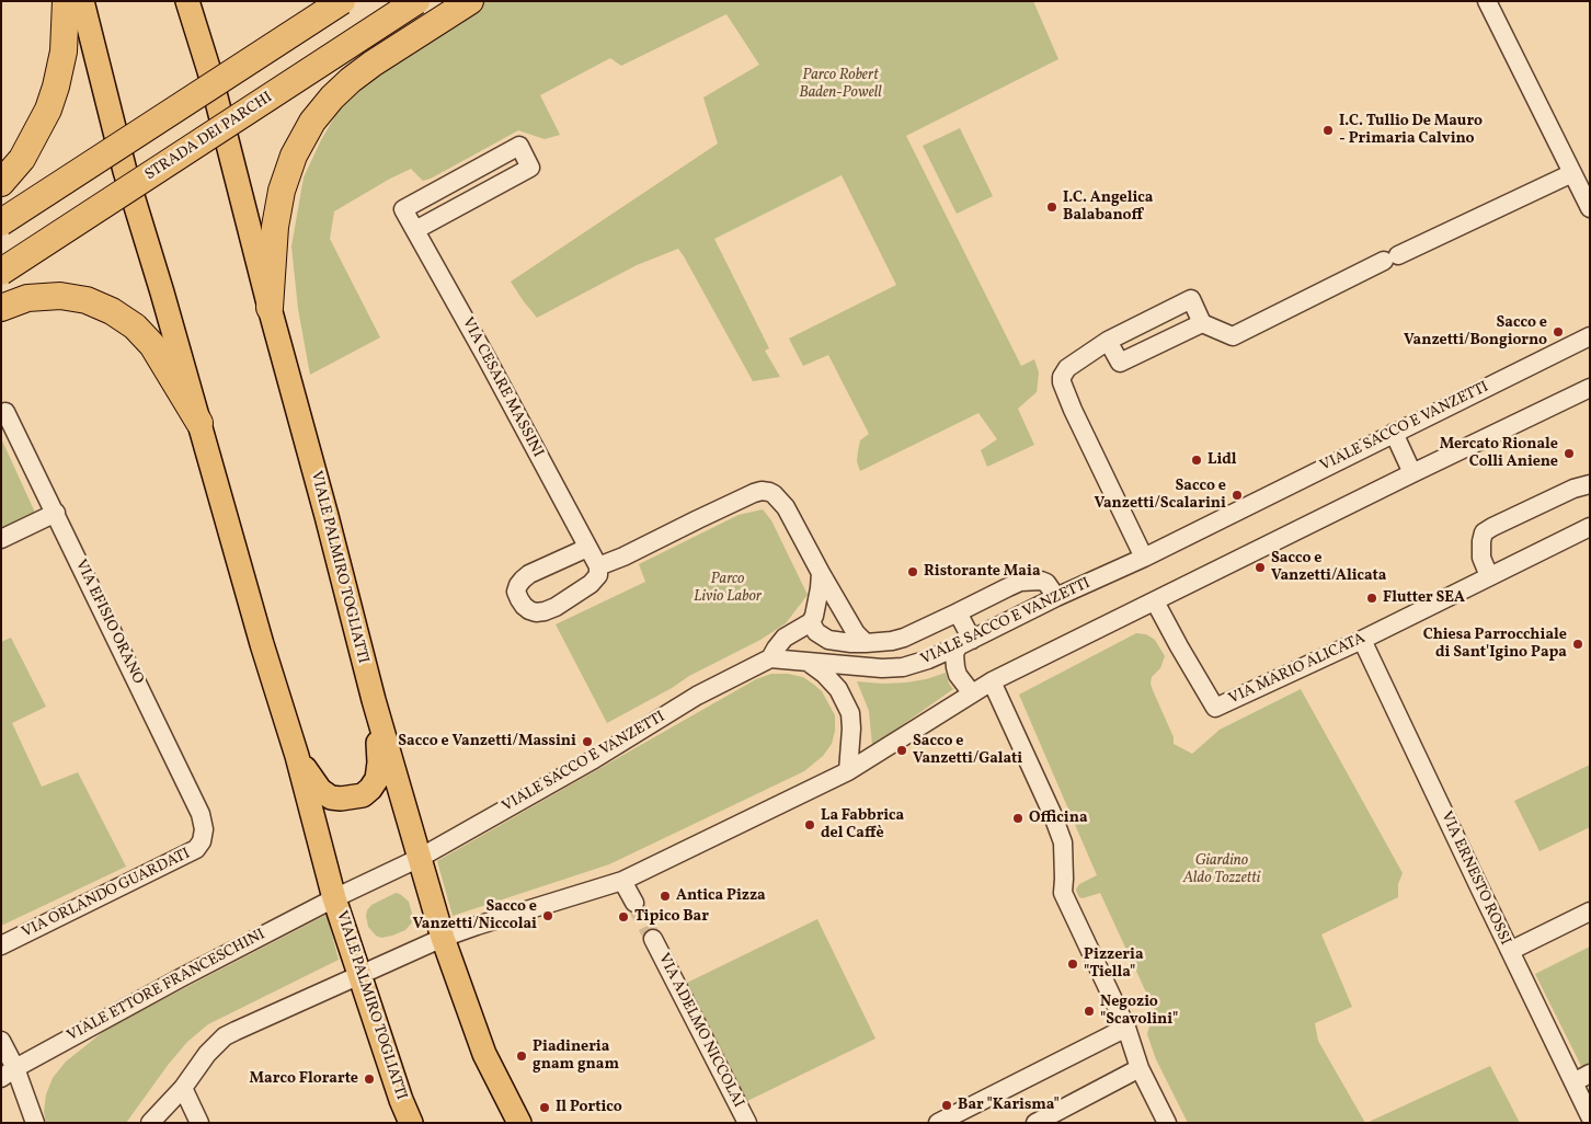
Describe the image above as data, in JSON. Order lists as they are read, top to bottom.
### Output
{
  "streets": {
    "highway": ["STRADA DEI PARCHI"],
    "main road": ["VIALE PALMIRO TOGLIATTI"],
    "street": [
      "VIA CESARE MASSINI",
      "VIALE SACCO E VANZETTI",
      "VIA EFISIO ORANO",
      "VIA MARIO ALICATA",
      "VIA ERNESTO ROSSI",
      "VIA ORLANDO GUARDATI",
      "VIALE ETTORE FRANCESCHINI",
      "VIA ADELMO NICCOLAI"
    ]
  },
  "crossings": [
    ["VIALE SACCO E VANZETTI", "VIALE PALMIRO TOGLIATTI"],
    ["VIALE SACCO E VANZETTI", "VIALE ETTORE FRANCESCHINI"],
    ["VIALE PALMIRO TOGLIATTI", "VIALE ETTORE FRANCESCHINI"],
    ["VIA EFISIO ORANO", "VIA ORLANDO GUARDATI"],
    ["VIA MARIO ALICATA", "VIA ERNESTO ROSSI"]
  ],
  "parks": ["Parco Robert Baden-Powell", "Parco Livio Labor", "Giardino Aldo Tozzetti"],
  "places": [
    "I.C. Tullio De Mauro - Primaria Calvino",
    "I.C. Angelica Balabanoff",
    "Sacco e Vanzetti/Bongiorno",
    "Mercato Rionale Colli Aniene",
    "Lidl",
    "Sacco e Vanzetti/Scalarini",
    "Sacco e Vanzetti/Alicata",
    "Ristorante Maia",
    "Flutter SEA",
    "Chiesa Parrocchiale di Sant'Igino Papa",
    "Sacco e Vanzetti/Massini",
    "Sacco e Vanzetti/Galati",
    "Officina",
    "La Fabbrica del Caffè",
    "Antica Pizza",
    "Sacco e Vanzetti/Niccolai",
    "Tipico Bar",
    "Pizzeria \"Tiella\"",
    "Negozio \"Scavolini\"",
    "Piadineria gnam gnam",
    "Marco Florarte",
    "Bar \"Karisma\"",
    "Il Portico"
  ]
}
